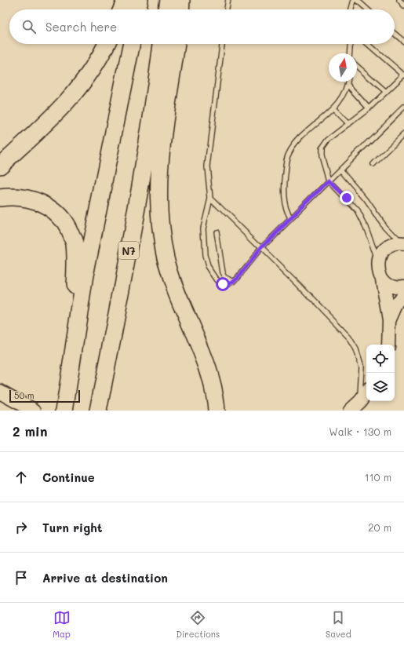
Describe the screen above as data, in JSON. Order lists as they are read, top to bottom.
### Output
{
  "streets": {
    "highway": ["N7"]
  },
  "scale_bar": "50 m",
  "north": "top",
  "page": {
    "search": "Search here",
    "scale": "50 m",
    "heading": ["2 min", "Walk · 130 m"],
    "list": [
      ["Continue", "110 m"],
      ["Turn right", "20 m"],
      "Arrive at destination"
    ],
    "nav": ["Map", "Directions", "Saved"]
  }
}
